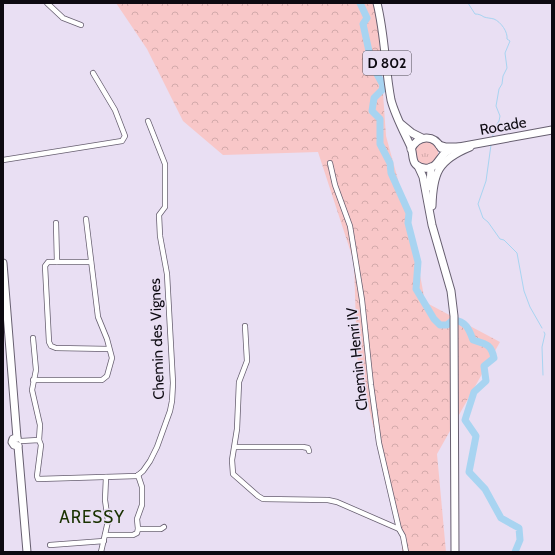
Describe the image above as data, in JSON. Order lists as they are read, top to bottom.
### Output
{
  "streets": {
    "main road": ["D 802", "Rocade"],
    "street": ["Chemin des Vignes", "Chemin Henri IV"]
  },
  "districts": ["ARESSY"]
}
